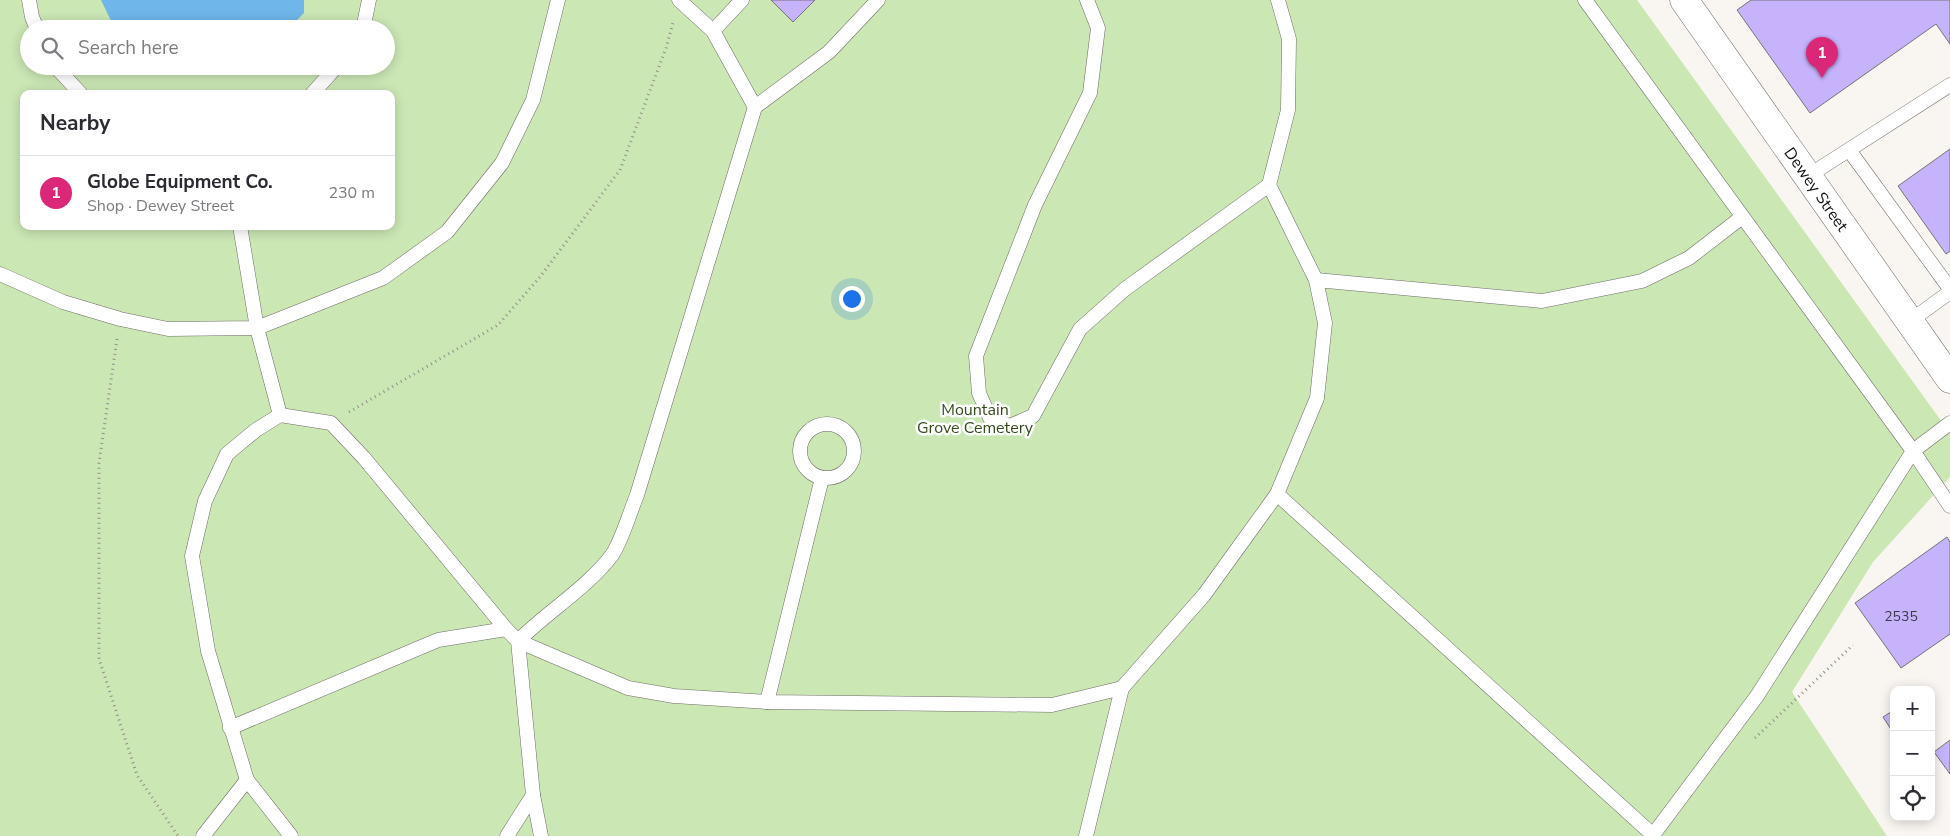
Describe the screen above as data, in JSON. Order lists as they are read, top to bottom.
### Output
{
  "streets": {
    "main road": ["Dewey Street"]
  },
  "parks": ["Mountain Grove Cemetery"],
  "house_numbers": ["2535"],
  "page": {
    "search": "Search here",
    "pins": "1",
    "heading": "Nearby",
    "list": [
      {
        "mark": "1",
        "name": "Globe Equipment Co.",
        "note": "Shop · Dewey Street",
        "value": "230 m"
      }
    ],
    "map_buttons": ["+", "−"]
  }
}
